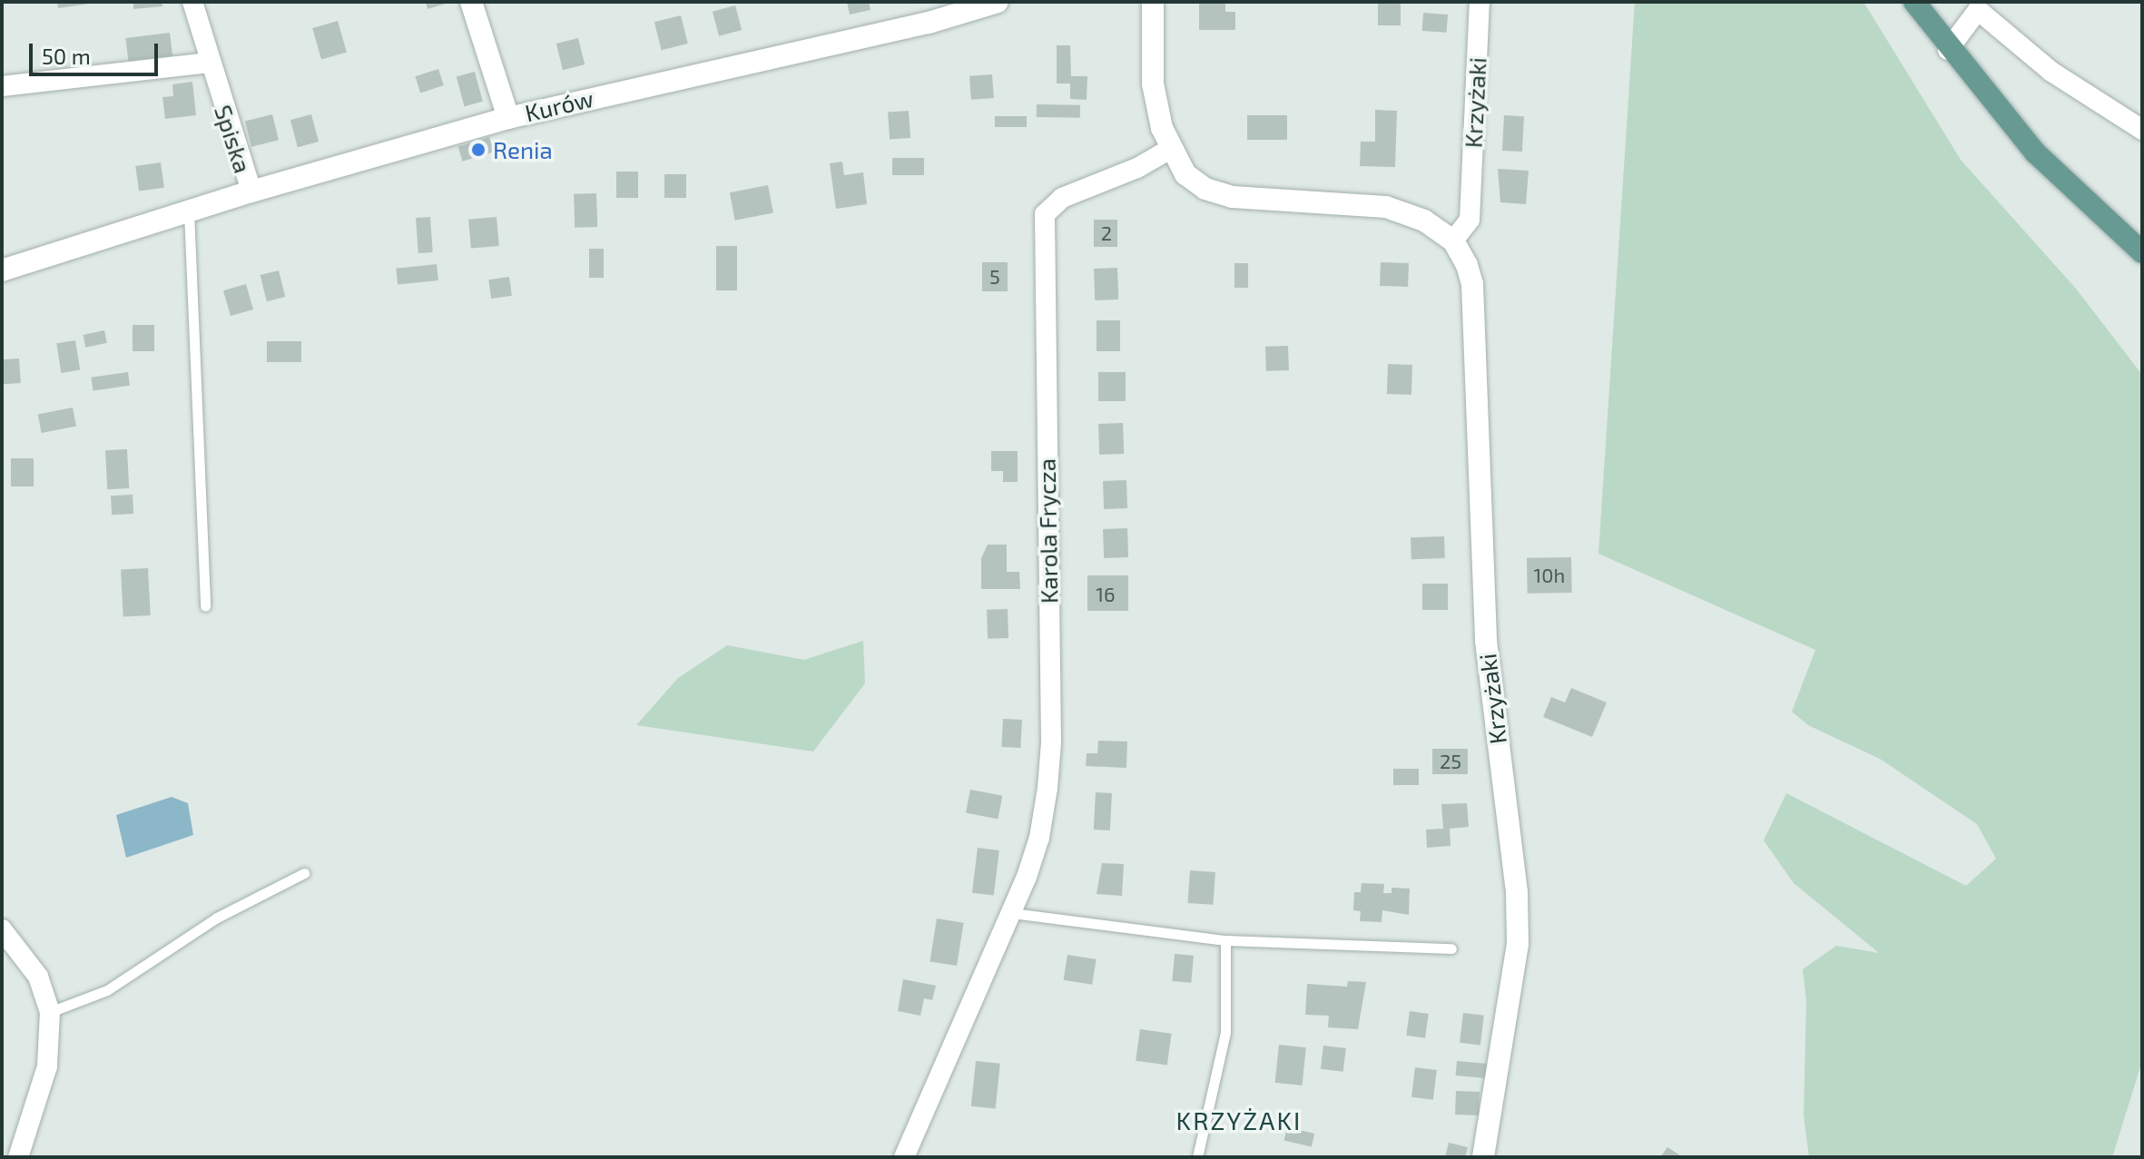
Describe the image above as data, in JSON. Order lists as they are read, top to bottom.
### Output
{
  "streets": {
    "street": [
      "Krzyżaki",
      "Kurów",
      "Spiska",
      "Karola Frycza"
    ]
  },
  "crossings": [
    ["Kurów", "Spiska"]
  ],
  "districts": ["KRZYŻAKI"],
  "places": ["Renia"],
  "house_numbers": [
    "2",
    "5",
    "10h",
    "16",
    "25"
  ],
  "scale_bar": "50 m"
}
